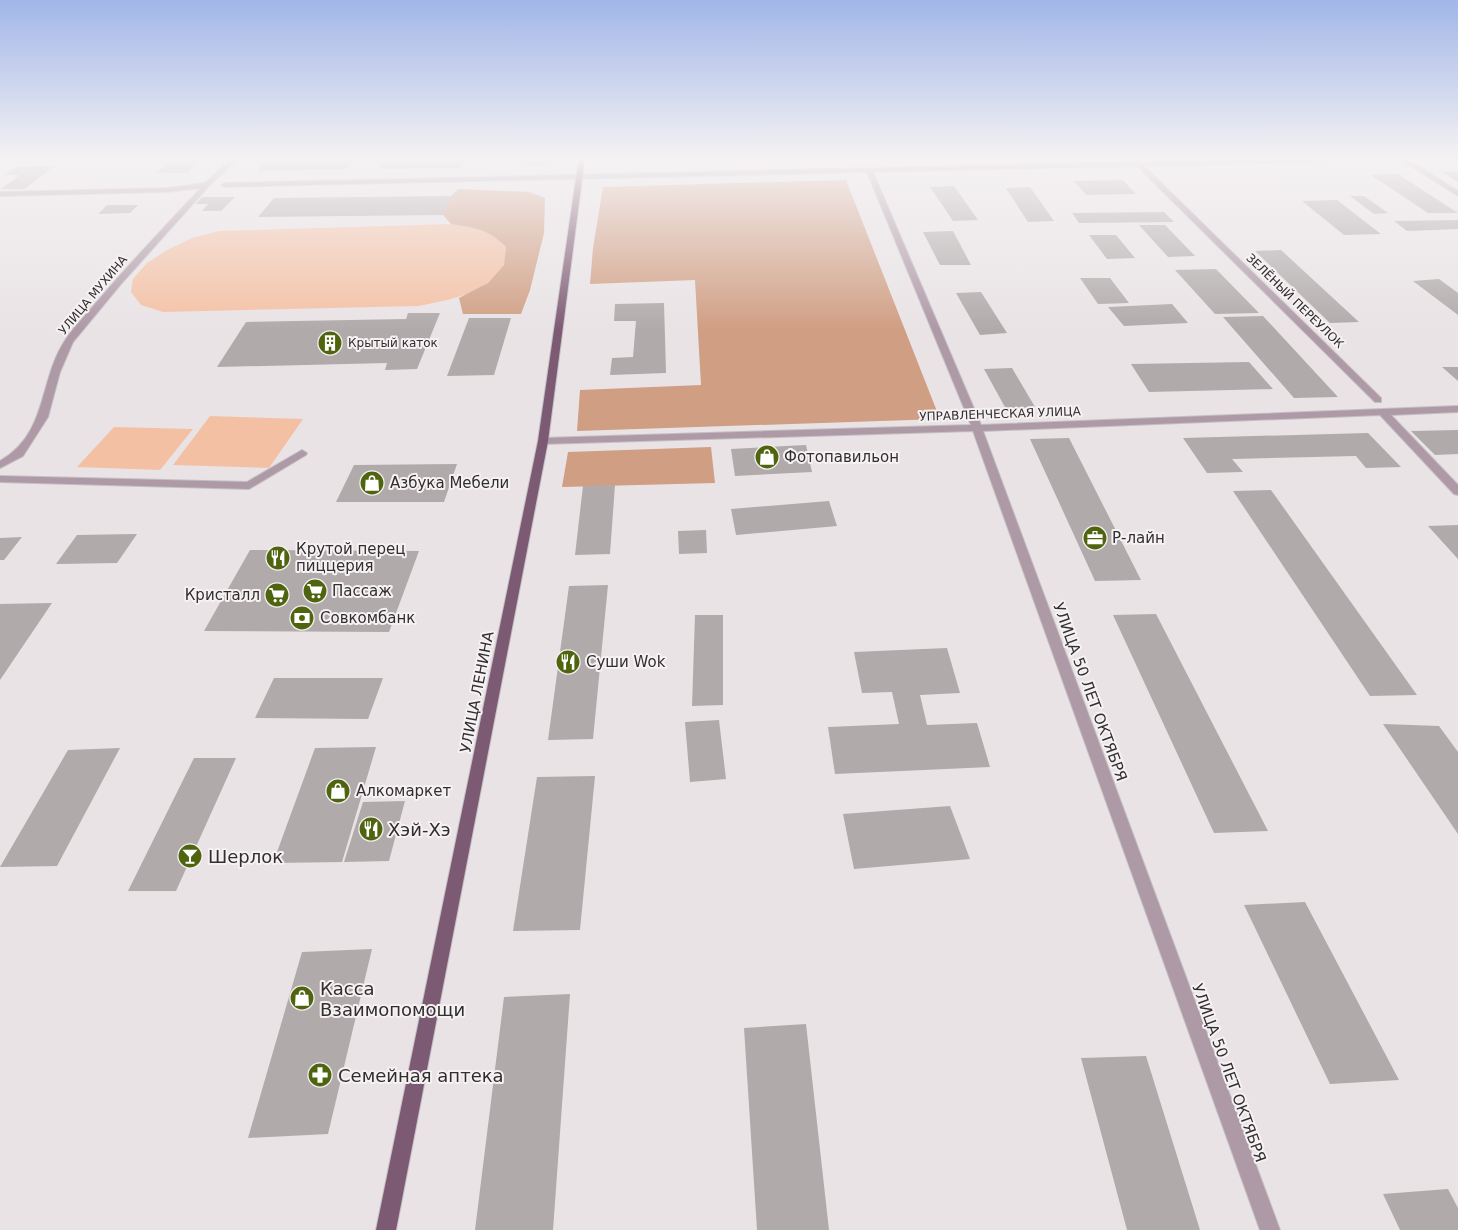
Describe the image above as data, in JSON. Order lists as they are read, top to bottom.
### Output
{
  "streets": {
    "main road": ["УЛИЦА ЛЕНИНА"],
    "street": [
      "УЛИЦА МУХИНА",
      "ЗЕЛЁНЫЙ ПЕРЕУЛОК",
      "УПРАВЛЕНЧЕСКАЯ УЛИЦА",
      "УЛИЦА 50 ЛЕТ ОКТЯБРЯ"
    ]
  },
  "crossings": [
    ["УПРАВЛЕНЧЕСКАЯ УЛИЦА", "УЛИЦА ЛЕНИНА"],
    ["УПРАВЛЕНЧЕСКАЯ УЛИЦА", "УЛИЦА 50 ЛЕТ ОКТЯБРЯ"]
  ],
  "places": {
    "building": ["Крытый каток"],
    "shop": [
      "Фотопавильон",
      "Азбука Мебели",
      "Алкомаркет",
      "Касса Взаимопомощи"
    ],
    "office": ["Р-лайн"],
    "restaurant": ["Крутой перец пиццерия", "Суши Wok", "Хэй-Хэ"],
    "supermarket": ["Пассаж", "Кристалл"],
    "bank": ["Совкомбанк"],
    "bar": ["Шерлок"],
    "pharmacy": ["Семейная аптека"]
  }
}
